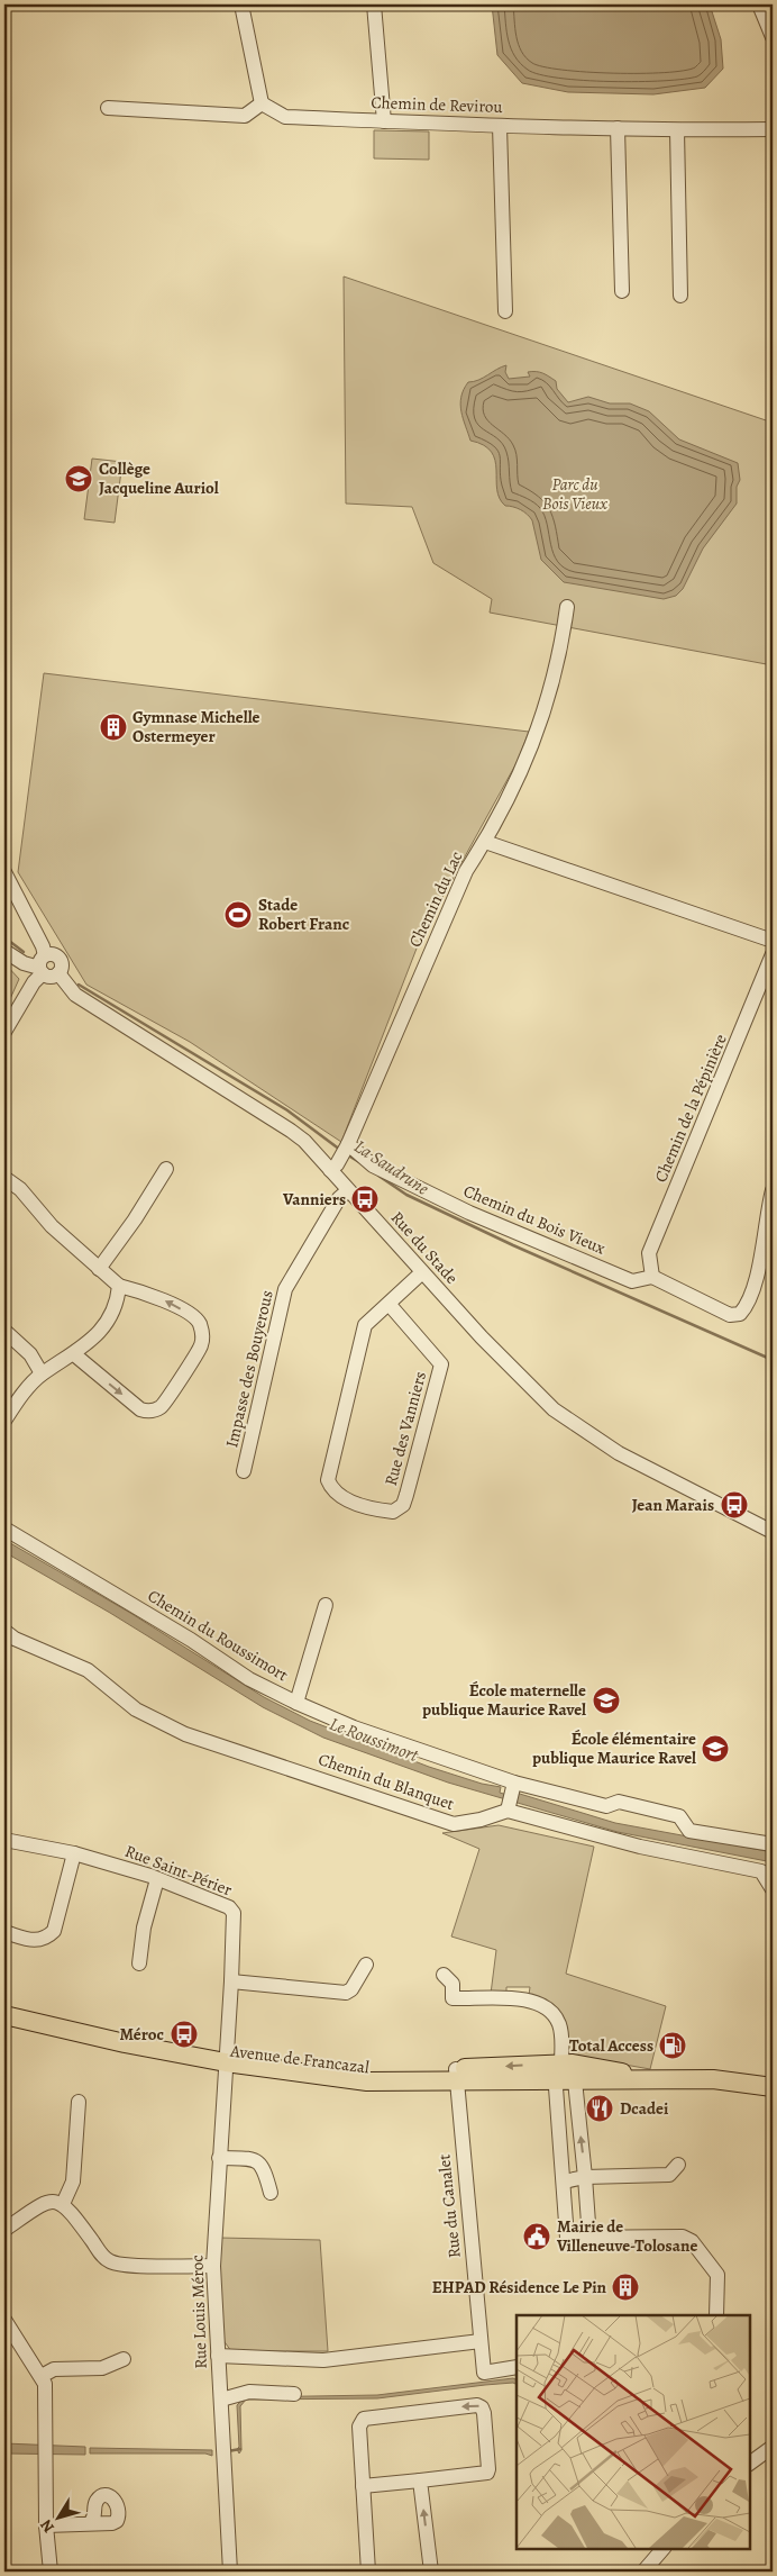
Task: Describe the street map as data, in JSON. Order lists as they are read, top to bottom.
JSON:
{
  "streets": {
    "main road": ["Avenue de Francazal"],
    "street": [
      "Chemin de Revirou",
      "Chemin du Lac",
      "Chemin de la Pépinière",
      "Chemin du Bois Vieux",
      "Rue du Stade",
      "Impasse des Bouyerous",
      "Rue des Vanniers",
      "Chemin du Roussimort",
      "Chemin du Blanquet",
      "Rue Saint-Périer",
      "Rue du Canalet",
      "Rue Louis Méroc"
    ]
  },
  "crossings": [
    ["Chemin du Lac", "Chemin du Bois Vieux"],
    ["Chemin du Lac", "Rue du Stade"],
    ["Chemin de la Pépinière", "Chemin du Bois Vieux"],
    ["Rue du Stade", "Impasse des Bouyerous"],
    ["Rue du Stade", "Rue des Vanniers"],
    ["Rue Saint-Périer", "Avenue de Francazal"],
    ["Rue Saint-Périer", "Rue Louis Méroc"],
    ["Avenue de Francazal", "Rue du Canalet"],
    ["Avenue de Francazal", "Rue Louis Méroc"]
  ],
  "water": ["La Saudrune", "Le Roussimort"],
  "parks": ["Parc du Bois Vieux"],
  "places": {
    "school or university": ["Collège Jacqueline Auriol", "École maternelle publique Maurice Ravel", "École élémentaire publique Maurice Ravel"],
    "building": ["Gymnase Michelle Ostermeyer", "EHPAD Résidence Le Pin"],
    "sports": ["Stade Robert Franc"],
    "bus stop": ["Vanniers", "Jean Marais", "Méroc"],
    "fuel station": ["Total Access"],
    "restaurant": ["Dcadei"],
    "public building": ["Mairie de Villeneuve-Tolosane"]
  },
  "north": "bottom left"
}
